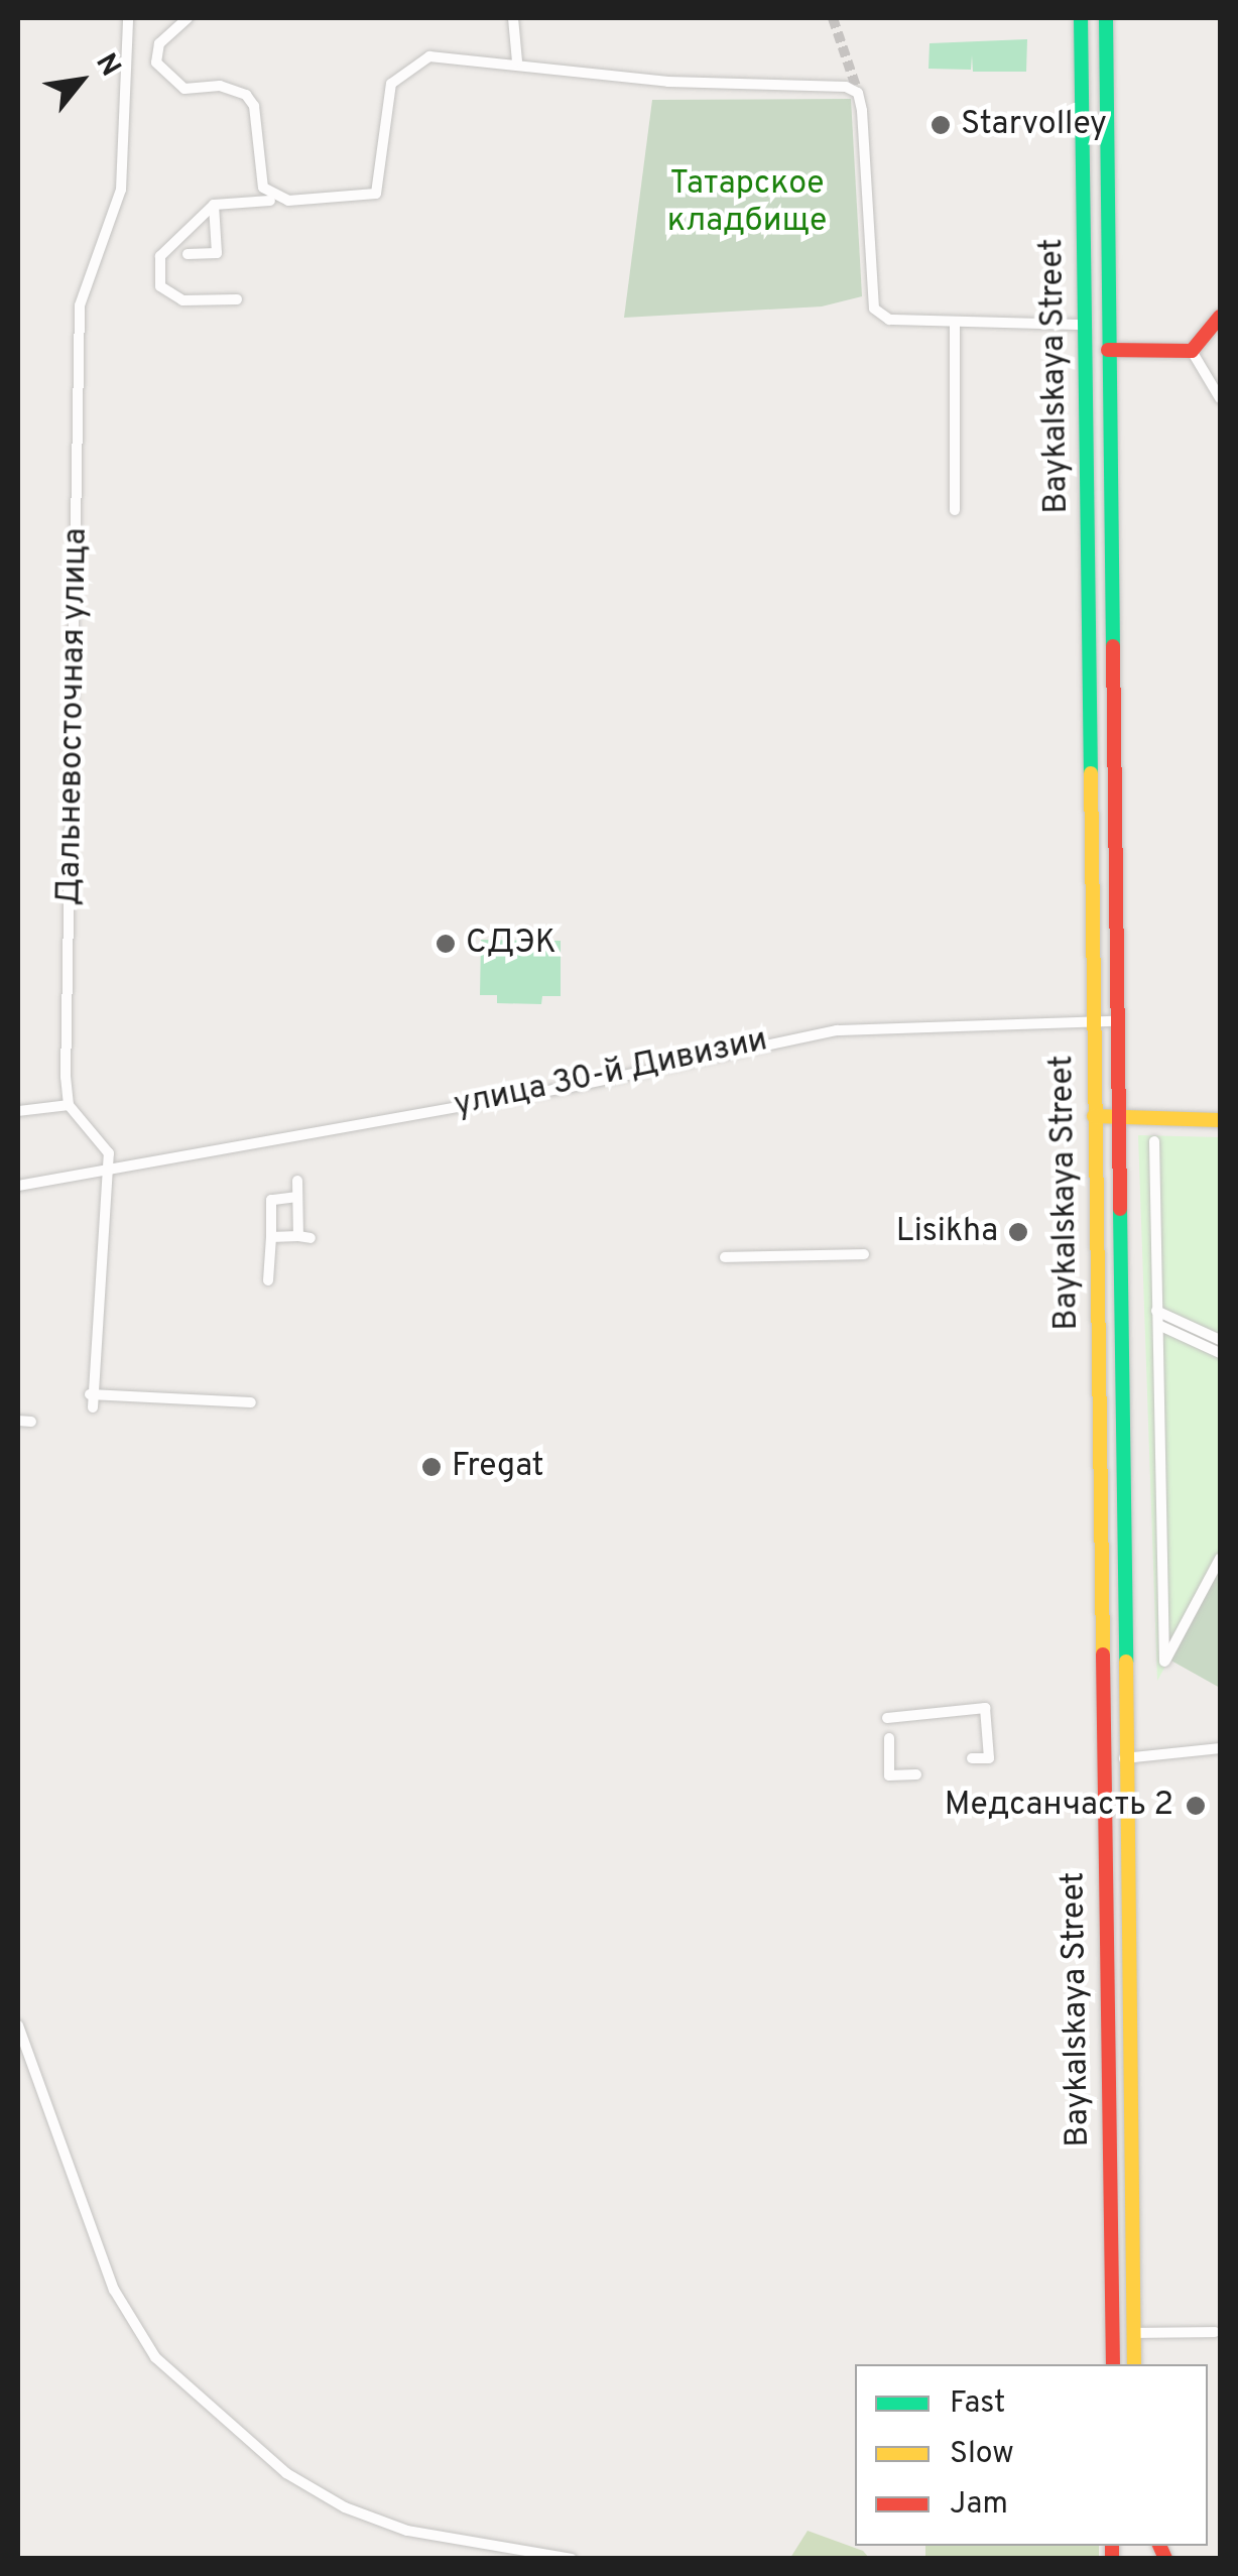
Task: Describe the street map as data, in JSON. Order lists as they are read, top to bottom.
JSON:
{
  "streets": {
    "main road": ["Baykalskaya Street"],
    "street": ["Дальневосточная улица", "улица 30-й Дивизии"]
  },
  "crossings": [
    ["Baykalskaya Street", "улица 30-й Дивизии"]
  ],
  "parks": ["Татарское кладбище"],
  "places": [
    "Starvolley",
    "СДЭК",
    "Lisikha",
    "Fregat",
    "Медсанчасть 2"
  ],
  "legend": ["Fast", "Slow", "Jam"],
  "north": "top right"
}
